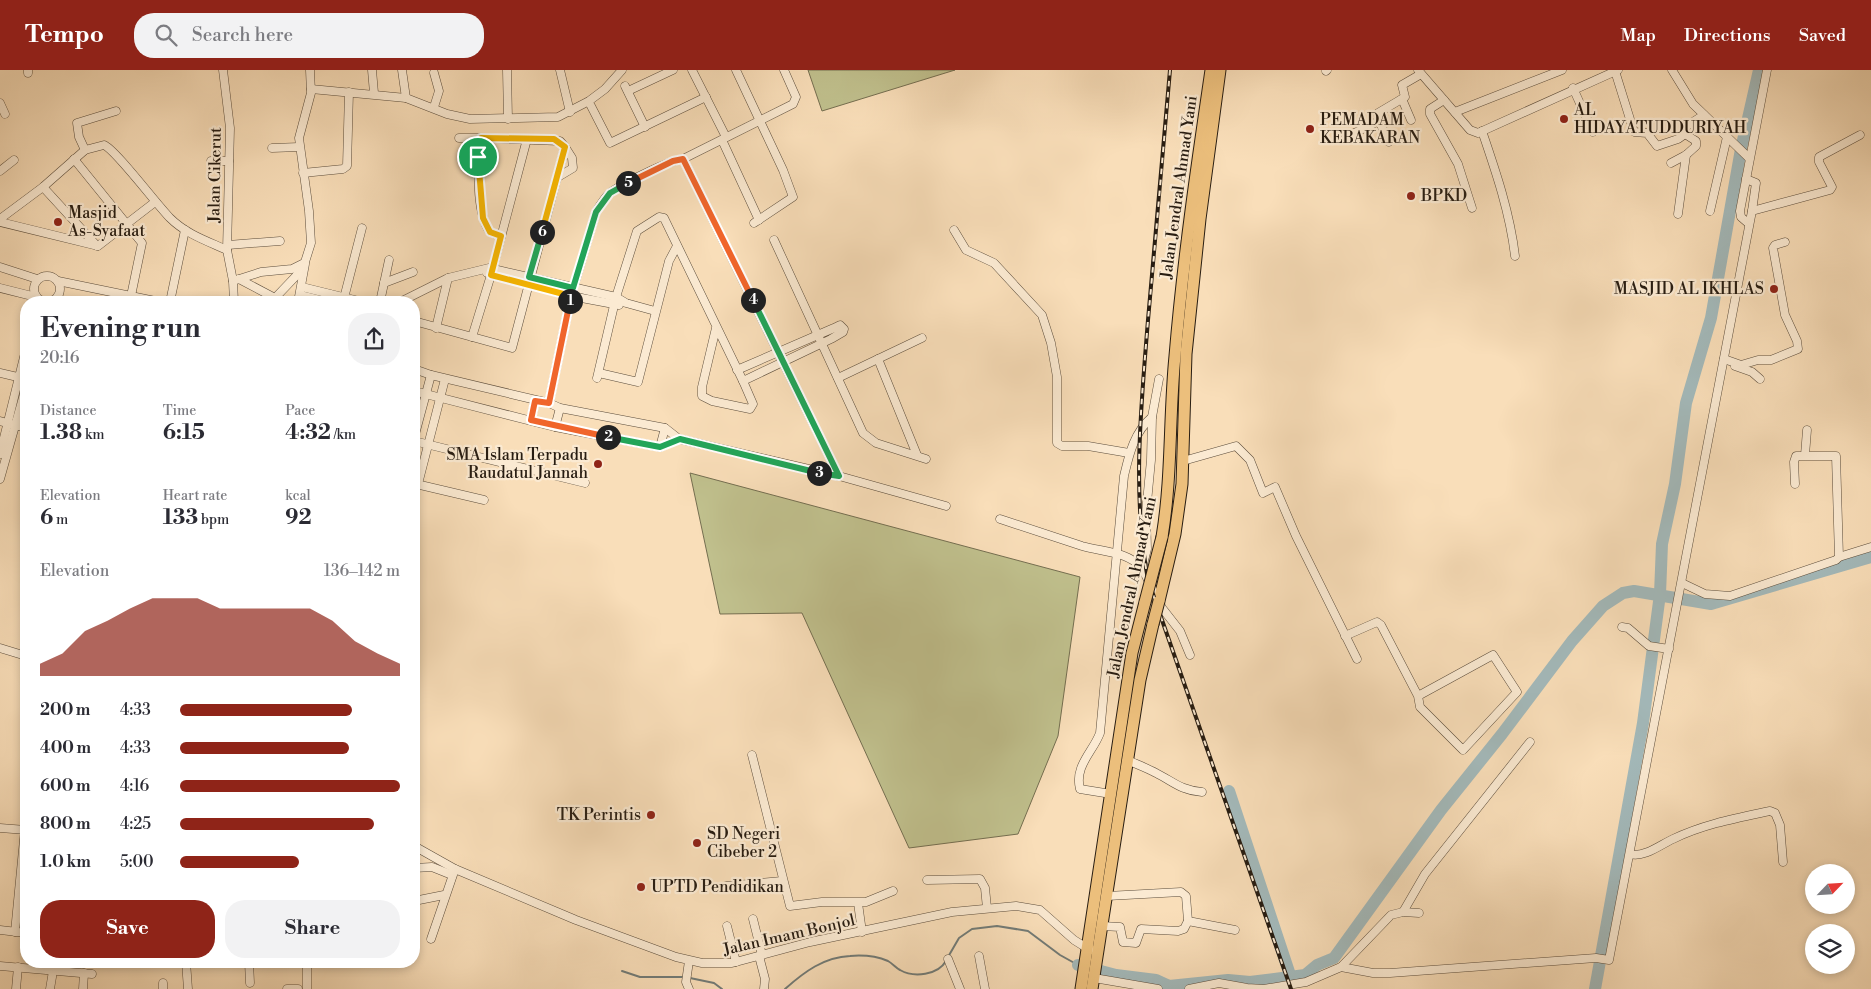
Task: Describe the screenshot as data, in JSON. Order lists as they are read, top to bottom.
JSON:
{
  "streets": {
    "highway": ["Jalan Jendral Ahmad Yani"],
    "street": ["Jalan Cikerut", "Jalan Imam Bonjol"]
  },
  "crossings": [
    ["Jalan Jendral Ahmad Yani", "Jalan Imam Bonjol"]
  ],
  "places": [
    "AL HIDAYATUDDURIYAH",
    "PEMADAM KEBAKARAN",
    "BPKD",
    "Masjid As-Syafaat",
    "MASJID AL IKHLAS",
    "SMA Islam Terpadu Raudatul Jannah",
    "TK Perintis",
    "SD Negeri Cibeber 2",
    "UPTD Pendidikan"
  ],
  "north": "top right",
  "page": {
    "header": "Tempo",
    "search": "Search here",
    "nav": ["Map", "Directions", "Saved"],
    "pins": [
      "5",
      "6",
      "4",
      "1",
      "2",
      "3"
    ],
    "heading": ["Evening run", "20:16"],
    "stats": [
      ["Distance", "1.38 km"],
      ["Time", "6:15"],
      ["Pace", "4:32 /km"],
      ["Elevation", "6 m"],
      ["Heart rate", "133 bpm"],
      ["kcal", "92"]
    ],
    "chart": ["Elevation", "136–142 m"],
    "list": [
      {
        "name": "200 m",
        "note": "4:33"
      },
      {
        "name": "400 m",
        "note": "4:33"
      },
      {
        "name": "600 m",
        "note": "4:16"
      },
      {
        "name": "800 m",
        "note": "4:25"
      },
      {
        "name": "1.0 km",
        "note": "5:00"
      }
    ],
    "buttons": ["Save", "Share"]
  }
}
